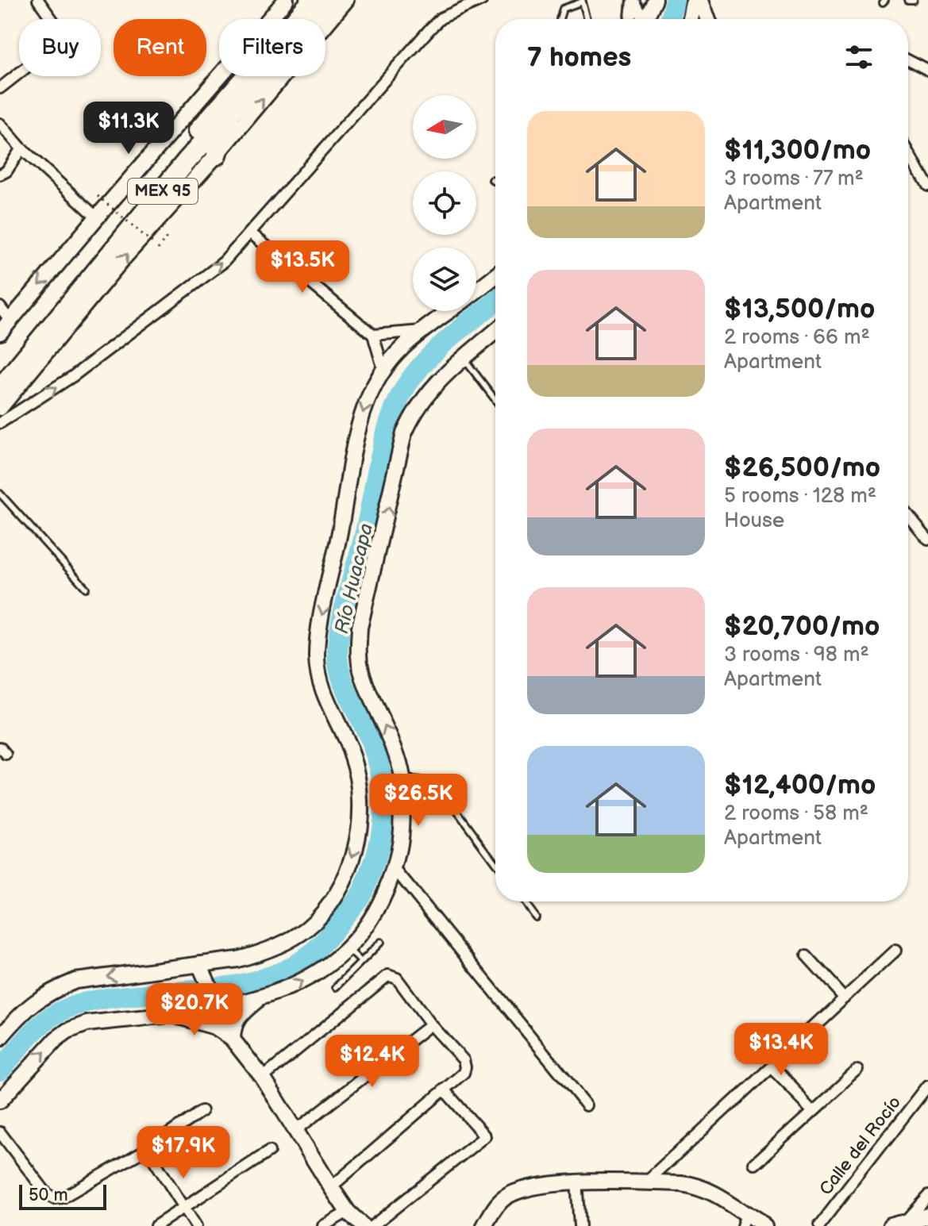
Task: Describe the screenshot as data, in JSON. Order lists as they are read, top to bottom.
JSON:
{
  "streets": {
    "highway": ["MEX 95"],
    "street": ["Calle del Rocío"]
  },
  "water": ["Río Huacapa"],
  "scale_bar": "50 m",
  "north": "left",
  "page": {
    "chip": ["Buy", "Rent", "Filters"],
    "heading": "7 homes",
    "list": [
      {
        "name": "$11,300/mo",
        "note": "3 rooms · 77 m² · Apartment"
      },
      {
        "name": "$13,500/mo",
        "note": "2 rooms · 66 m² · Apartment"
      },
      {
        "name": "$26,500/mo",
        "note": "5 rooms · 128 m² · House"
      },
      {
        "name": "$20,700/mo",
        "note": "3 rooms · 98 m² · Apartment"
      },
      {
        "name": "$12,400/mo",
        "note": "2 rooms · 58 m² · Apartment"
      }
    ],
    "price": [
      "$11.3K",
      "$13.5K",
      "$26.5K",
      "$20.7K",
      "$13.4K",
      "$12.4K",
      "$17.9K"
    ],
    "scale": "50 m"
  }
}
